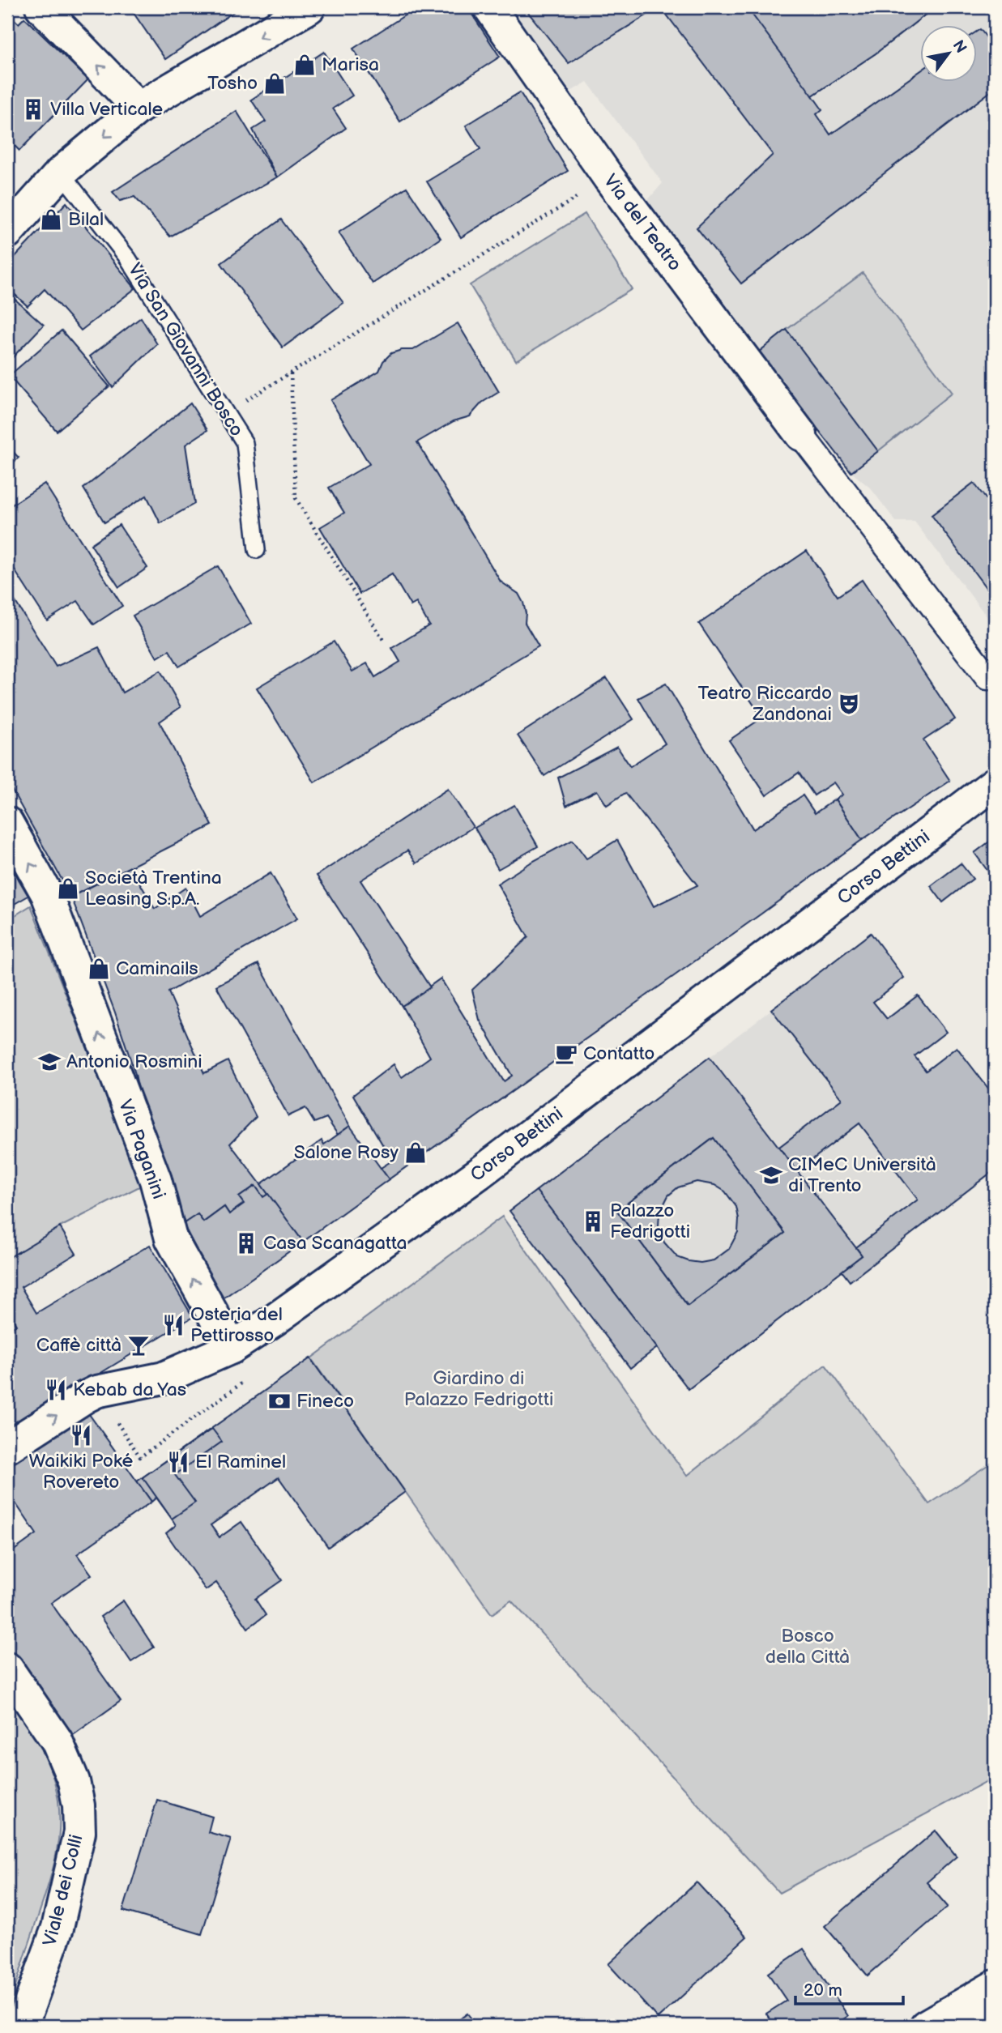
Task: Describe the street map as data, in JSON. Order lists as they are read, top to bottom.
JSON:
{
  "streets": {
    "street": [
      "Via del Teatro",
      "Corso Bettini",
      "Via Paganini",
      "Viale dei Colli"
    ],
    "lane": ["Via San Giovanni Bosco"]
  },
  "crossings": [
    ["Corso Bettini", "Via Paganini"]
  ],
  "one_way": ["Via Paganini"],
  "parks": ["Giardino di Palazzo Fedrigotti", "Bosco della Città"],
  "places": {
    "shop": [
      "Marisa",
      "Tosho",
      "Bilal",
      "Società Trentina Leasing S.p.A.",
      "Caminails",
      "Salone Rosy"
    ],
    "building": ["Villa Verticale", "Palazzo Fedrigotti", "Casa Scanagatta"],
    "theatre": ["Teatro Riccardo Zandonai"],
    "cafe": ["Contatto"],
    "school or university": ["Antonio Rosmini", "CIMeC Università di Trento"],
    "restaurant": [
      "Osteria del Pettirosso",
      "Kebab da Yas",
      "Waikiki Poké Rovereto",
      "El Raminel"
    ],
    "bar": ["Caffè città"],
    "bank": ["Fineco"]
  },
  "scale_bar": "20 m",
  "north": "top right"
}
